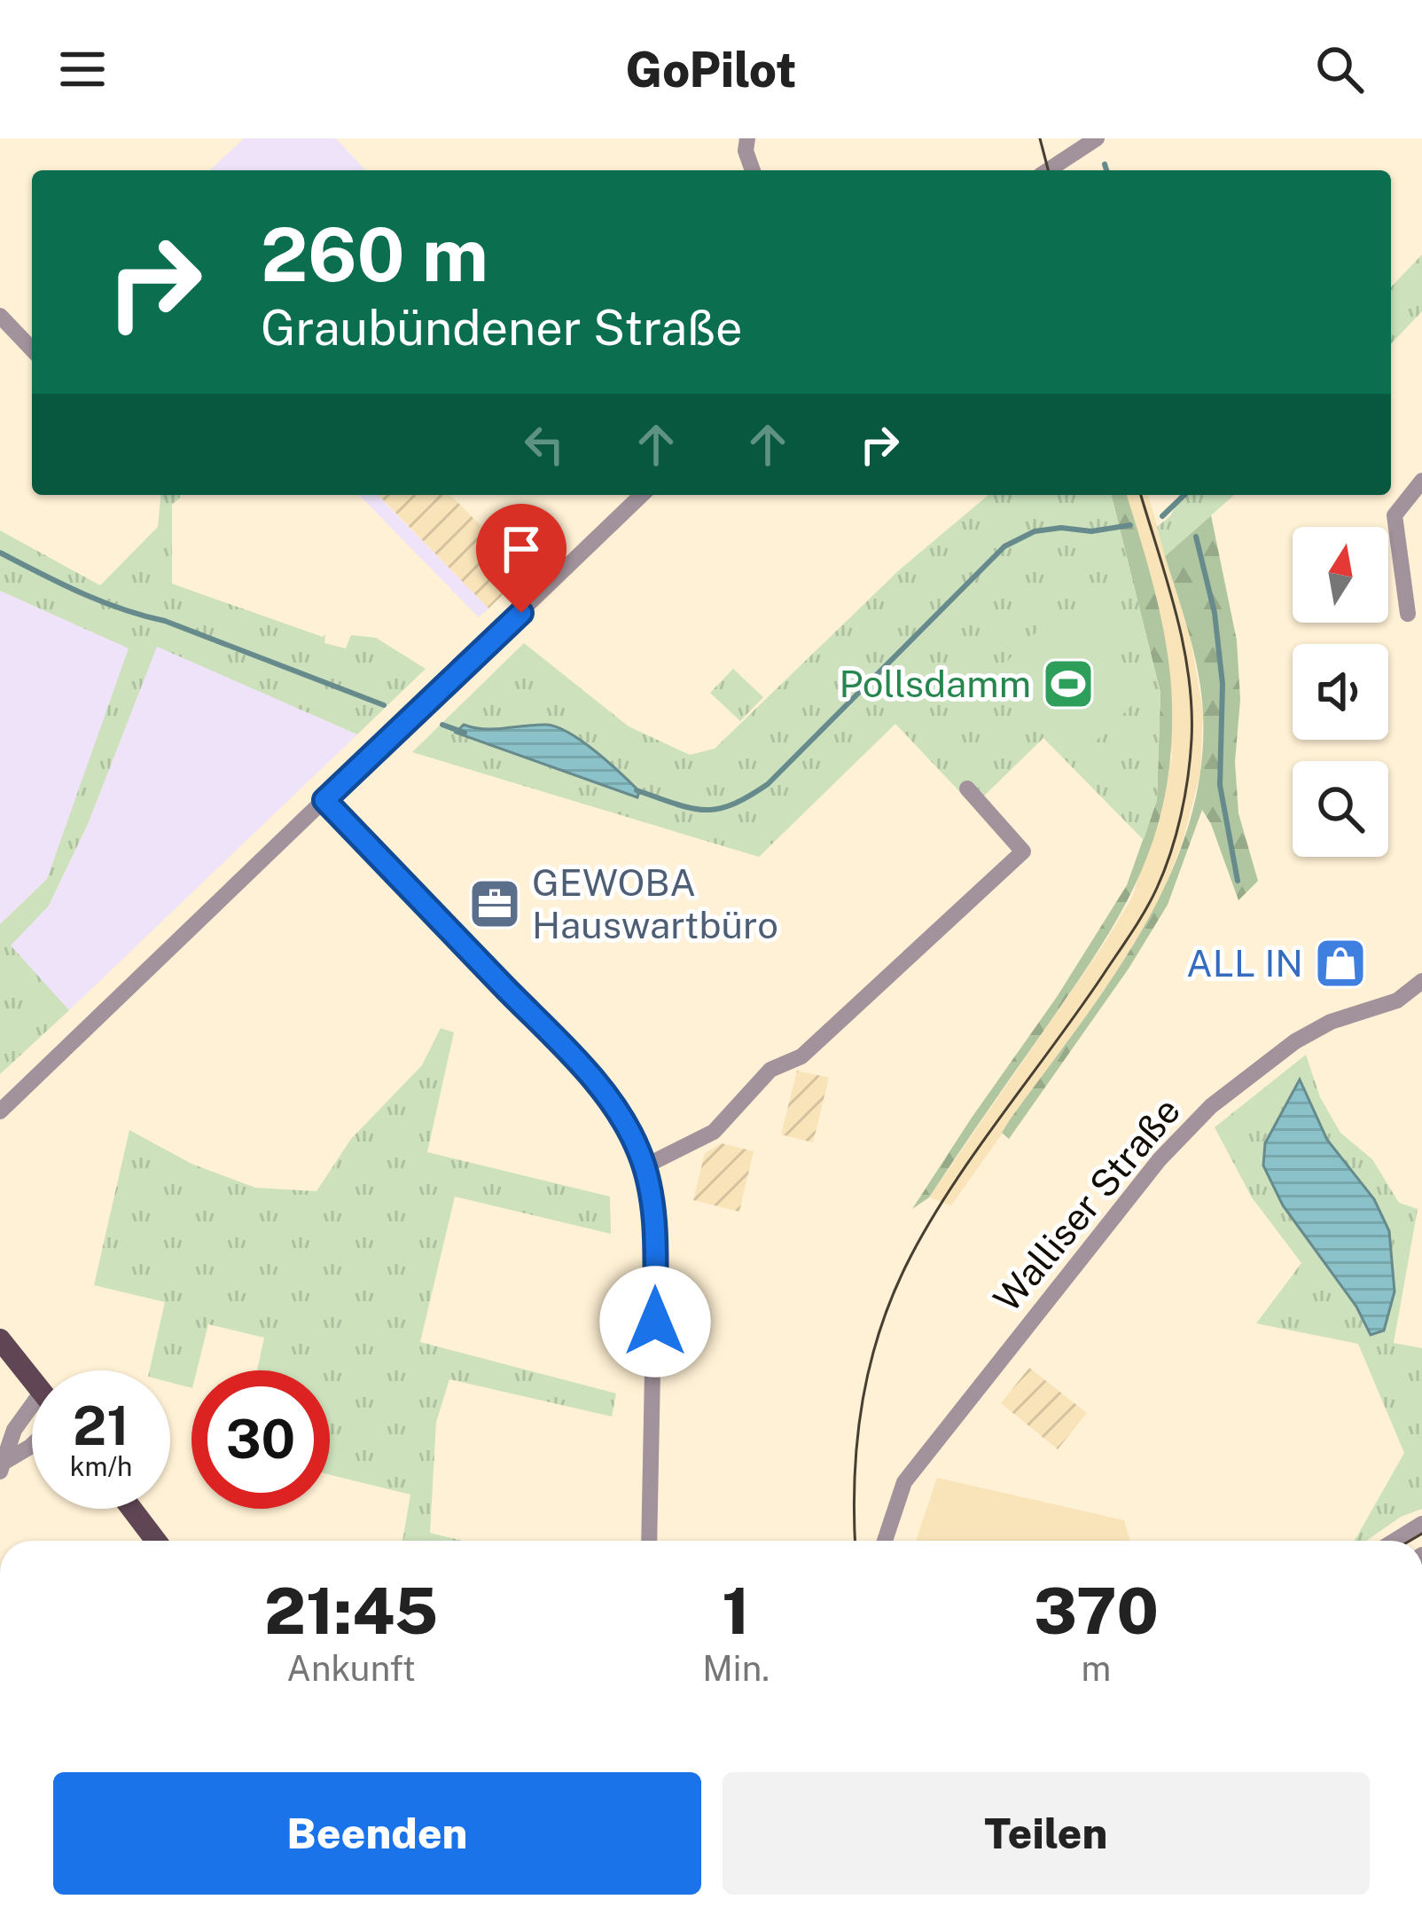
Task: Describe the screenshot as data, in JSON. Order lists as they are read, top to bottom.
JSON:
{
  "streets": {
    "street": ["Walliser Straße"]
  },
  "places": {
    "sports": ["Pollsdamm"],
    "office": ["GEWOBA Hauswartbüro"],
    "shop": ["ALL IN"]
  },
  "north": "top",
  "page": {
    "header": "GoPilot",
    "turn": ["260 m", "Graubündener Straße"],
    "speed": "21 km/h",
    "limit": "30",
    "eta": [
      "21:45",
      "Ankunft",
      "1",
      "Min.",
      "370",
      "m"
    ],
    "buttons": ["Beenden", "Teilen"]
  }
}
